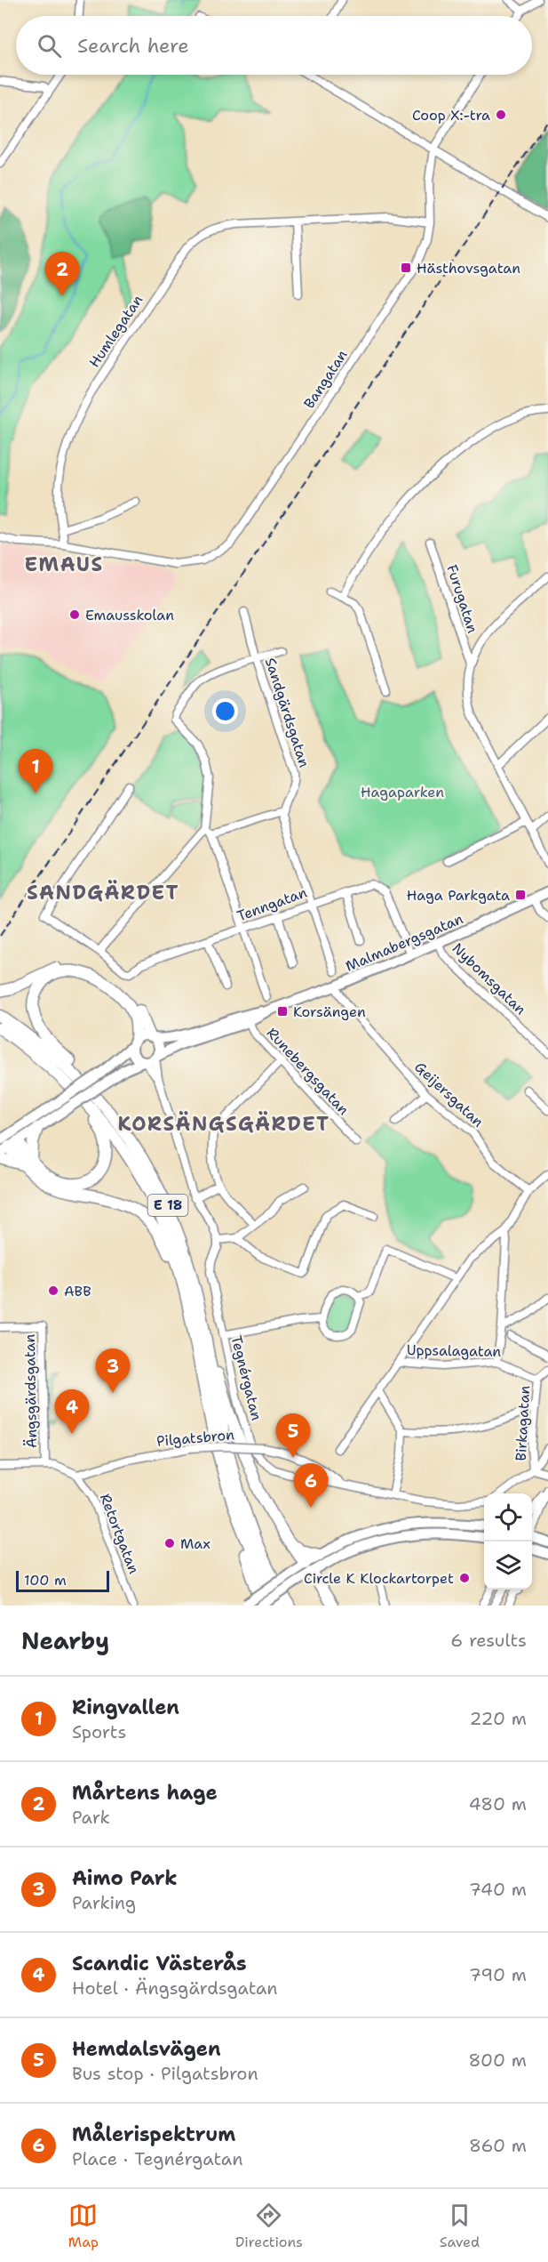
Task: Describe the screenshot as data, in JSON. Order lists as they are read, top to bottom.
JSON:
{
  "streets": {
    "highway": ["E 18"],
    "main road": ["Malmabergsgatan"],
    "street": [
      "Humlegatan",
      "Bangatan",
      "Furugatan",
      "Sandgärdsgatan",
      "Tenngatan",
      "Nybomsgatan",
      "Runebergsgatan",
      "Geijersgatan",
      "Uppsalagatan",
      "Tegnérgatan",
      "Ängsgärdsgatan",
      "Birkagatan",
      "Pilgatsbron",
      "Retortgatan"
    ]
  },
  "crossings": [
    ["Humlegatan", "Bangatan"],
    ["Tenngatan", "Malmabergsgatan"],
    ["Malmabergsgatan", "Nybomsgatan"],
    ["Malmabergsgatan", "Runebergsgatan"],
    ["Malmabergsgatan", "Geijersgatan"],
    ["Malmabergsgatan", "E 18"],
    ["Uppsalagatan", "Birkagatan"],
    ["Tegnérgatan", "Pilgatsbron"],
    ["Pilgatsbron", "Retortgatan"]
  ],
  "districts": ["EMAUS", "SANDGÄRDET", "KORSÄNGSGÄRDET"],
  "parks": ["Hagaparken"],
  "places": {
    "other": [
      "Coop X:-tra",
      "Emausskolan",
      "ABB",
      "Max",
      "Circle K Klockartorpet"
    ],
    "transit": ["Hästhovsgatan", "Haga Parkgata", "Korsängen"]
  },
  "scale_bar": "100 m",
  "page": {
    "search": "Search here",
    "pins": [
      "2",
      "1",
      "3",
      "4",
      "5",
      "6"
    ],
    "scale": "100 m",
    "heading": ["Nearby", "6 results"],
    "list": [
      {
        "mark": "1",
        "name": "Ringvallen",
        "note": "Sports",
        "value": "220 m"
      },
      {
        "mark": "2",
        "name": "Mårtens hage",
        "note": "Park",
        "value": "480 m"
      },
      {
        "mark": "3",
        "name": "Aimo Park",
        "note": "Parking",
        "value": "740 m"
      },
      {
        "mark": "4",
        "name": "Scandic Västerås",
        "note": "Hotel · Ängsgärdsgatan",
        "value": "790 m"
      },
      {
        "mark": "5",
        "name": "Hemdalsvägen",
        "note": "Bus stop · Pilgatsbron",
        "value": "800 m"
      },
      {
        "mark": "6",
        "name": "Målerispektrum",
        "note": "Place · Tegnérgatan",
        "value": "860 m"
      }
    ],
    "nav": ["Map", "Directions", "Saved"]
  }
}
